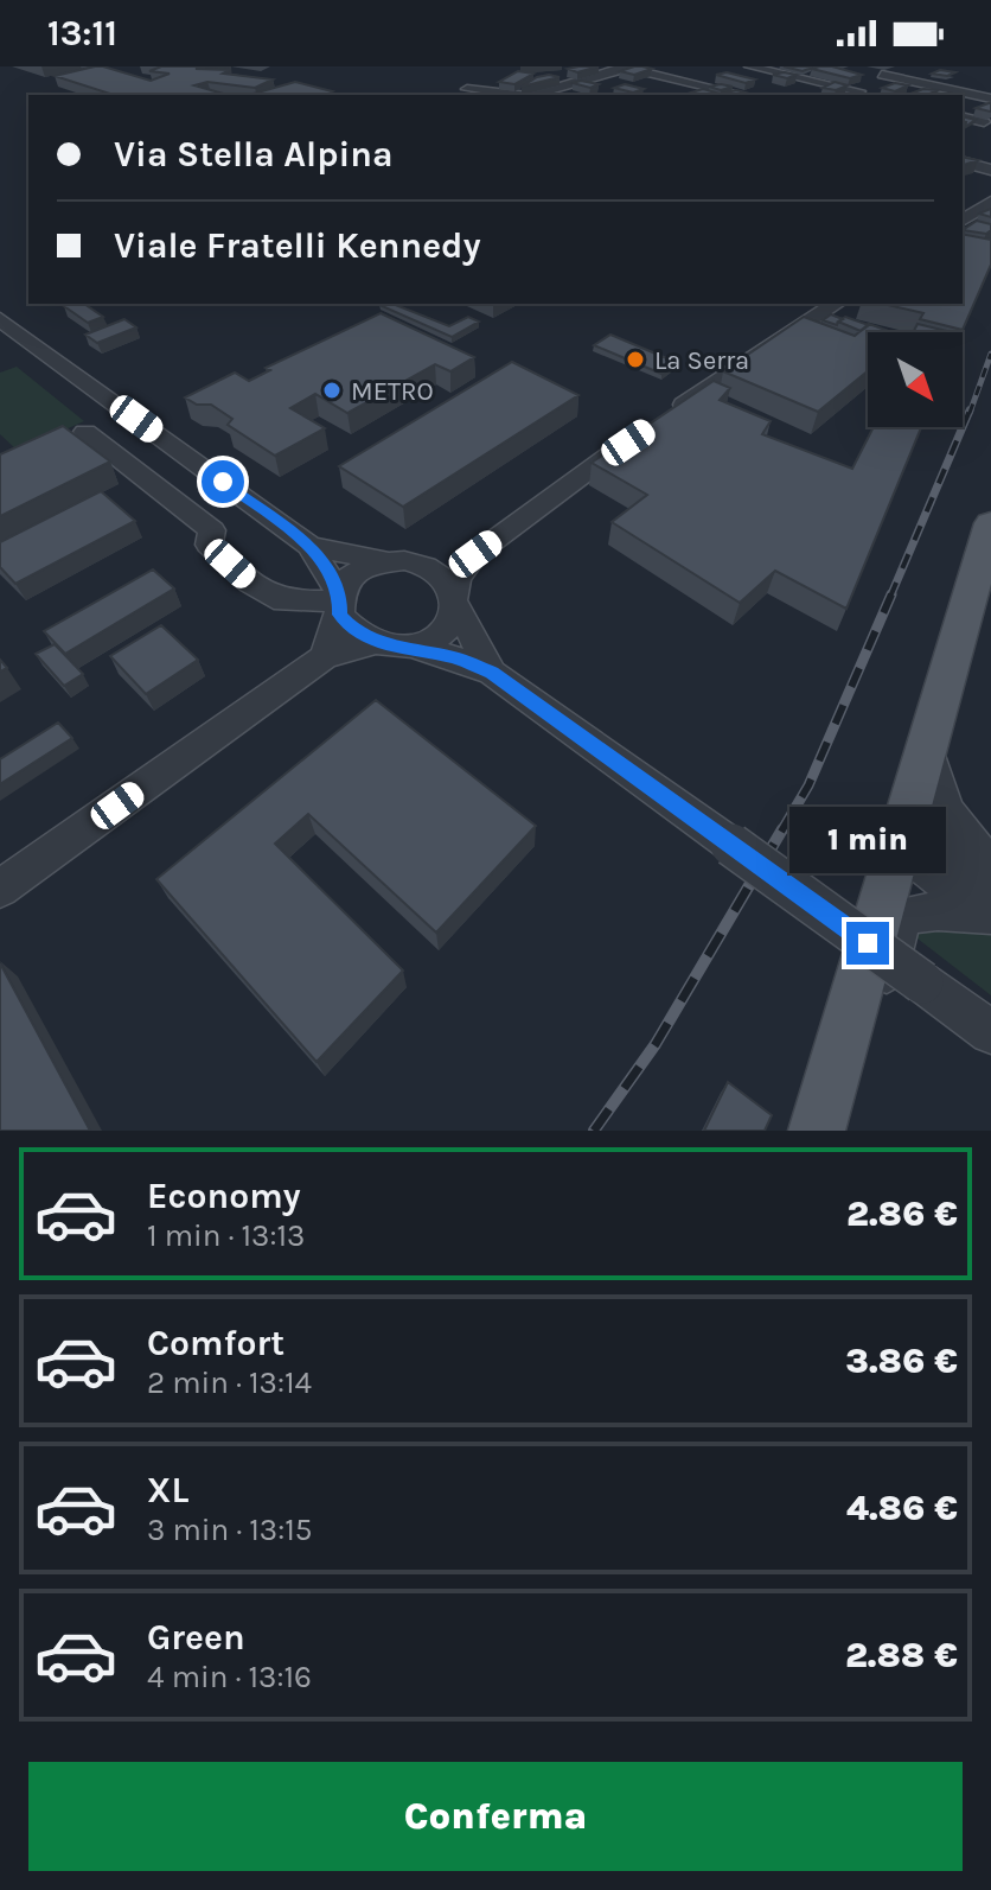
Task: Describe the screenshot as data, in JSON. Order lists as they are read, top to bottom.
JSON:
{
  "places": ["La Serra", "METRO"],
  "north": "bottom right",
  "page": {
    "status": "13:11",
    "banner": ["Via Stella Alpina", "Viale Fratelli Kennedy"],
    "bubble": "1 min",
    "list": [
      {
        "name": "Economy",
        "note": "1 min · 13:13",
        "value": "2.86 €"
      },
      {
        "name": "Comfort",
        "note": "2 min · 13:14",
        "value": "3.86 €"
      },
      {
        "name": "XL",
        "note": "3 min · 13:15",
        "value": "4.86 €"
      },
      {
        "name": "Green",
        "note": "4 min · 13:16",
        "value": "2.88 €"
      }
    ],
    "buttons": "Conferma"
  }
}
